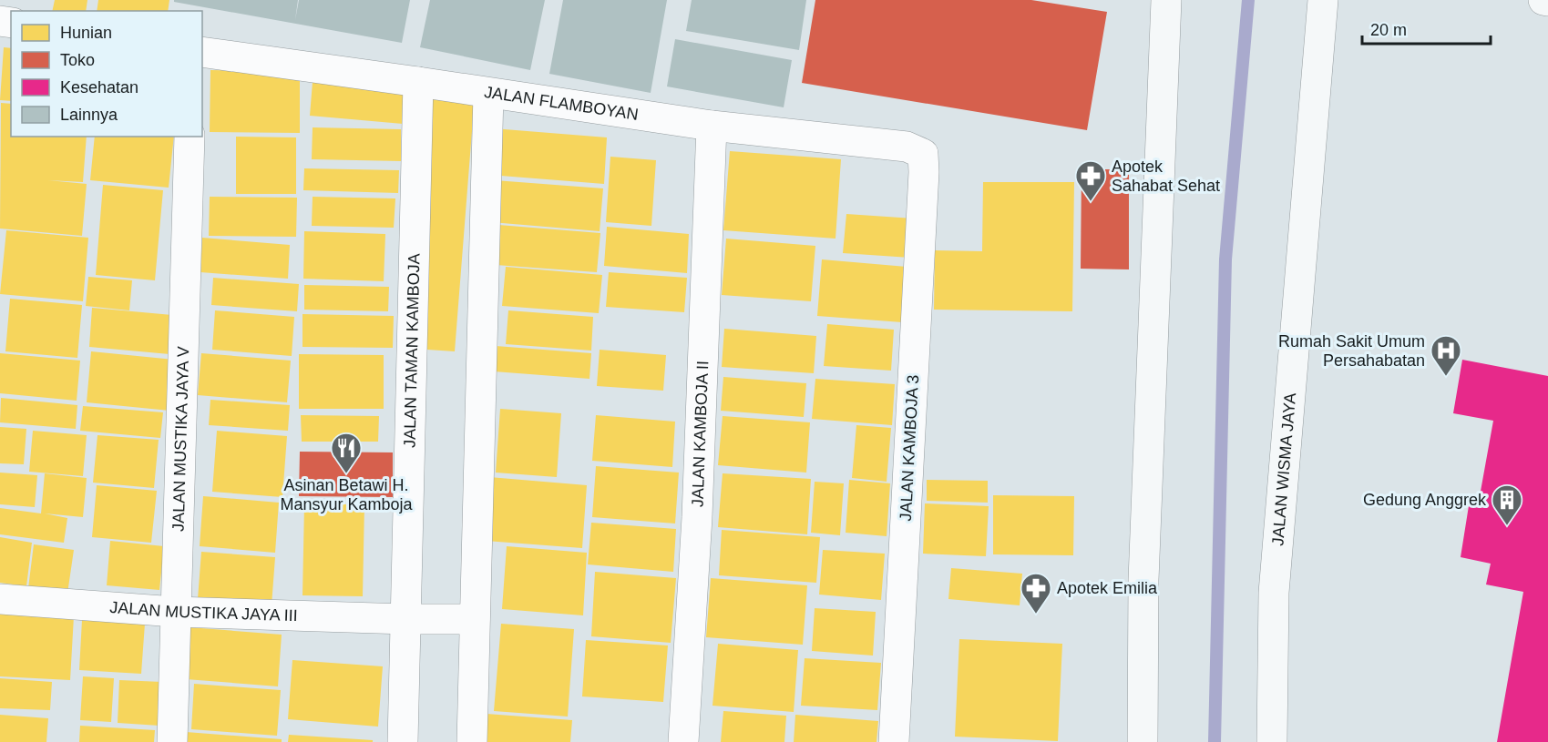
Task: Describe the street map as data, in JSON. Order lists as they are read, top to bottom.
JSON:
{
  "streets": {
    "street": [
      "JALAN FLAMBOYAN",
      "JALAN TAMAN KAMBOJA",
      "JALAN KAMBOJA II",
      "JALAN MUSTIKA JAYA V",
      "JALAN KAMBOJA 3",
      "JALAN WISMA JAYA",
      "JALAN MUSTIKA JAYA III"
    ]
  },
  "crossings": [
    ["JALAN FLAMBOYAN", "JALAN TAMAN KAMBOJA"],
    ["JALAN FLAMBOYAN", "JALAN KAMBOJA II"],
    ["JALAN FLAMBOYAN", "JALAN KAMBOJA 3"],
    ["JALAN TAMAN KAMBOJA", "JALAN MUSTIKA JAYA III"],
    ["JALAN MUSTIKA JAYA V", "JALAN MUSTIKA JAYA III"]
  ],
  "places": {
    "pharmacy": ["Apotek Sahabat Sehat", "Apotek Emilia"],
    "hospital": ["Rumah Sakit Umum Persahabatan"],
    "restaurant": ["Asinan Betawi H. Mansyur Kamboja"],
    "building": ["Gedung Anggrek"]
  },
  "legend": [
    "Hunian",
    "Toko",
    "Kesehatan",
    "Lainnya"
  ],
  "scale_bar": "20 m"
}
